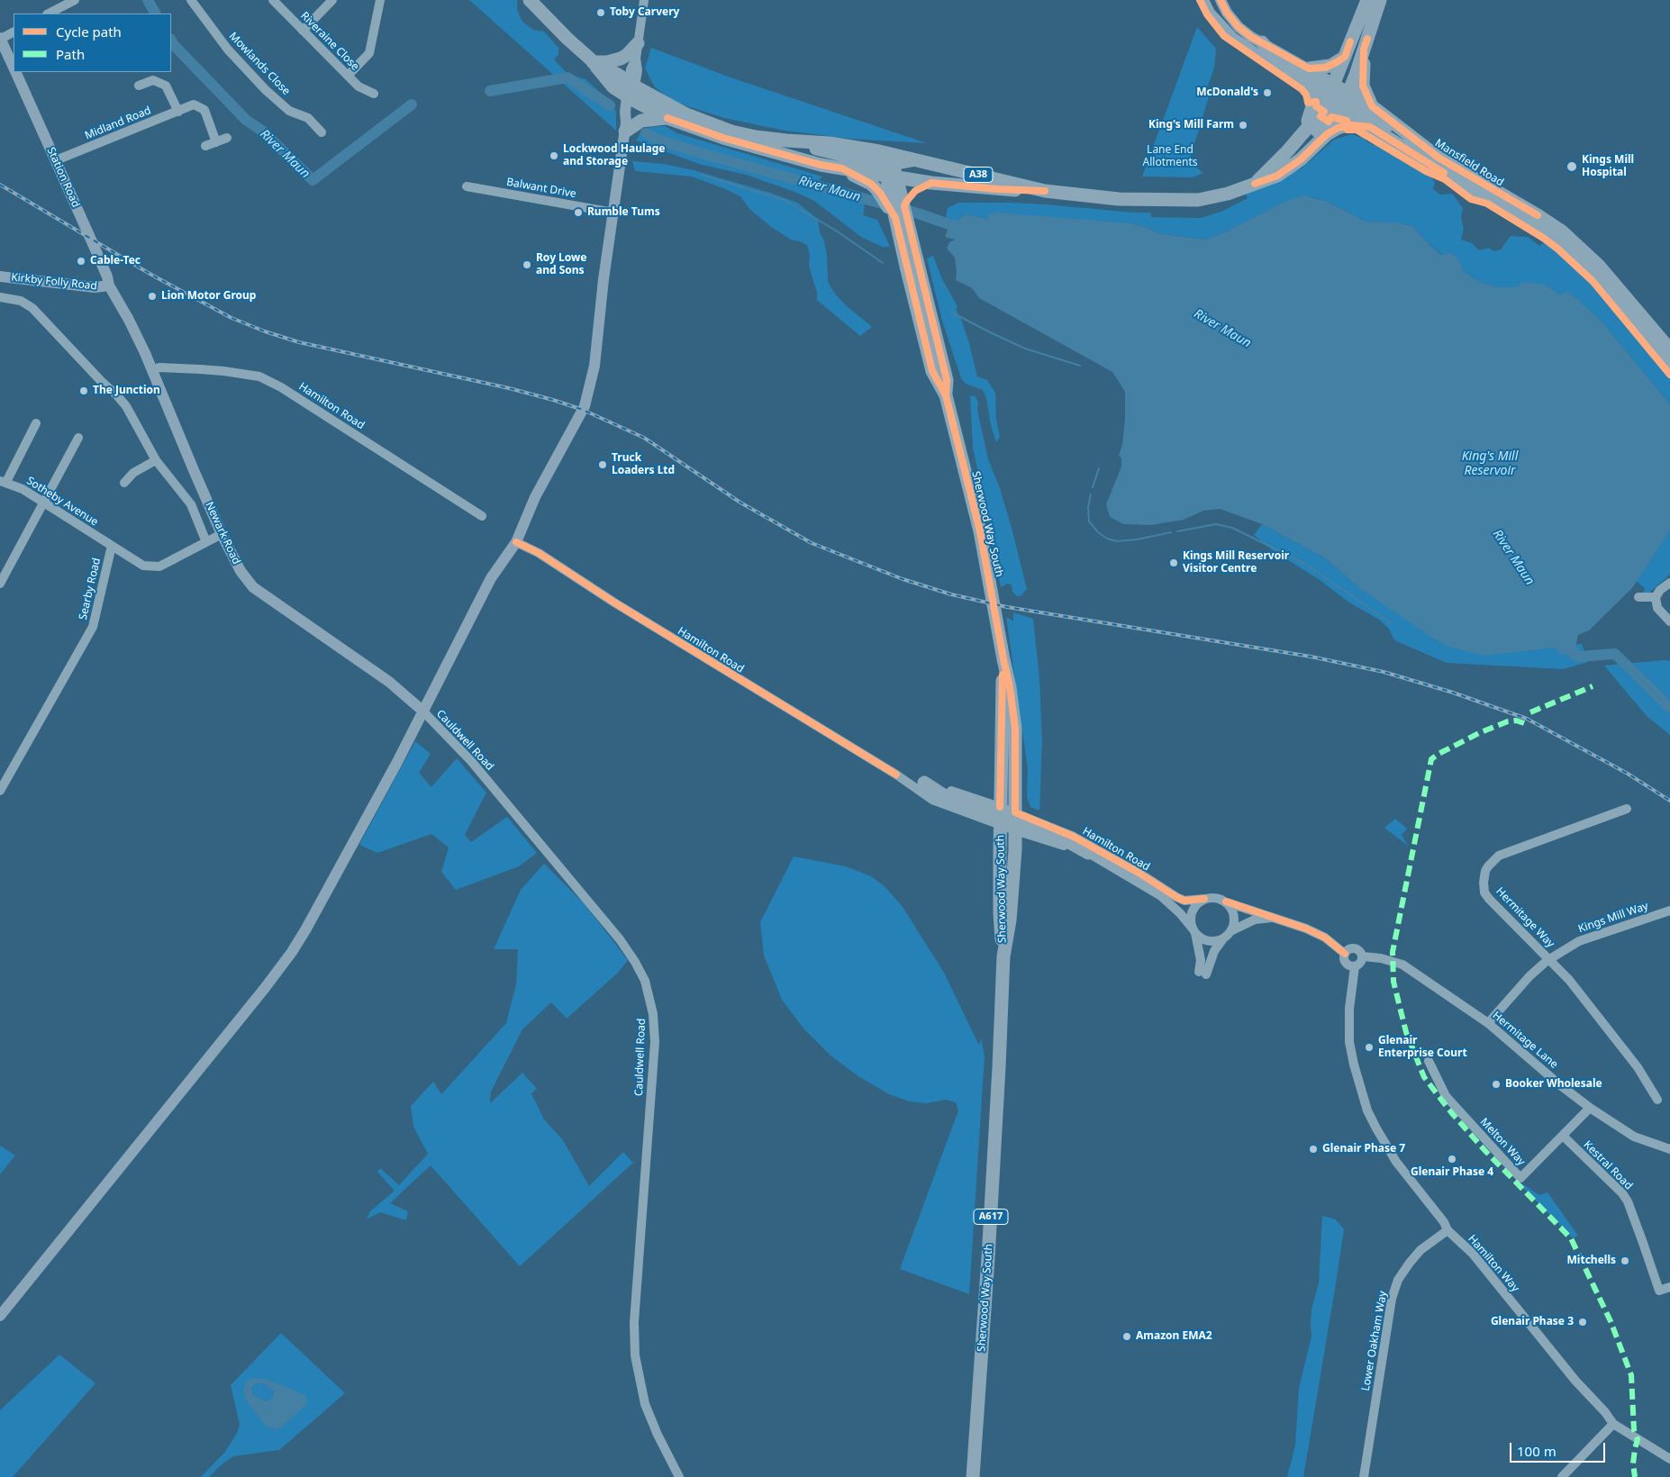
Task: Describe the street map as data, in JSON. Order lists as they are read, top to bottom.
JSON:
{
  "streets": {
    "highway": [
      "Mansfield Road",
      "A38",
      "Sherwood Way South",
      "A617"
    ],
    "main road": ["Station Road", "Kirkby Folly Road", "Newark Road"],
    "street": [
      "Riveraine Close",
      "Mowlands Close",
      "Midland Road",
      "Balwant Drive",
      "Hamilton Road",
      "Sotheby Avenue",
      "Searby Road",
      "Cauldwell Road",
      "Hermitage Way",
      "Kings Mill Way",
      "Hermitage Lane",
      "Melton Way",
      "Kestral Road",
      "Hamilton Way",
      "Lower Oakham Way"
    ]
  },
  "crossings": [
    ["Midland Road", "Station Road"],
    ["A38", "Sherwood Way South"],
    ["A38", "A617"],
    ["Station Road", "Kirkby Folly Road"],
    ["Station Road", "Newark Road"],
    ["Kirkby Folly Road", "Newark Road"],
    ["Hamilton Road", "Sherwood Way South"],
    ["Hamilton Road", "Newark Road"],
    ["Hamilton Road", "Hermitage Lane"],
    ["Hamilton Road", "Hamilton Way"],
    ["Sotheby Avenue", "Searby Road"],
    ["Sherwood Way South", "A617"],
    ["Newark Road", "Searby Road"],
    ["Newark Road", "Cauldwell Road"],
    ["Hermitage Way", "Kings Mill Way"],
    ["Kings Mill Way", "Hermitage Lane"],
    ["Hermitage Lane", "Melton Way"],
    ["Hermitage Lane", "Hamilton Way"],
    ["Melton Way", "Kestral Road"],
    ["Hamilton Way", "Lower Oakham Way"]
  ],
  "water": ["River Maun", "King's Mill Reservoir"],
  "parks": ["Lane End Allotments"],
  "places": [
    "Toby Carvery",
    "McDonald's",
    "King's Mill Farm",
    "Lockwood Haulage and Storage",
    "Kings Mill Hospital",
    "Rumble Tums",
    "Cable-Tec",
    "Roy Lowe and Sons",
    "Lion Motor Group",
    "The Junction",
    "Truck Loaders Ltd",
    "Kings Mill Reservoir Visitor Centre",
    "Glenair Enterprise Court",
    "Booker Wholesale",
    "Glenair Phase 7",
    "Glenair Phase 4",
    "Mitchells",
    "Glenair Phase 3",
    "Amazon EMA2"
  ],
  "legend": ["Cycle path", "Path"],
  "scale_bar": "100 m"
}
